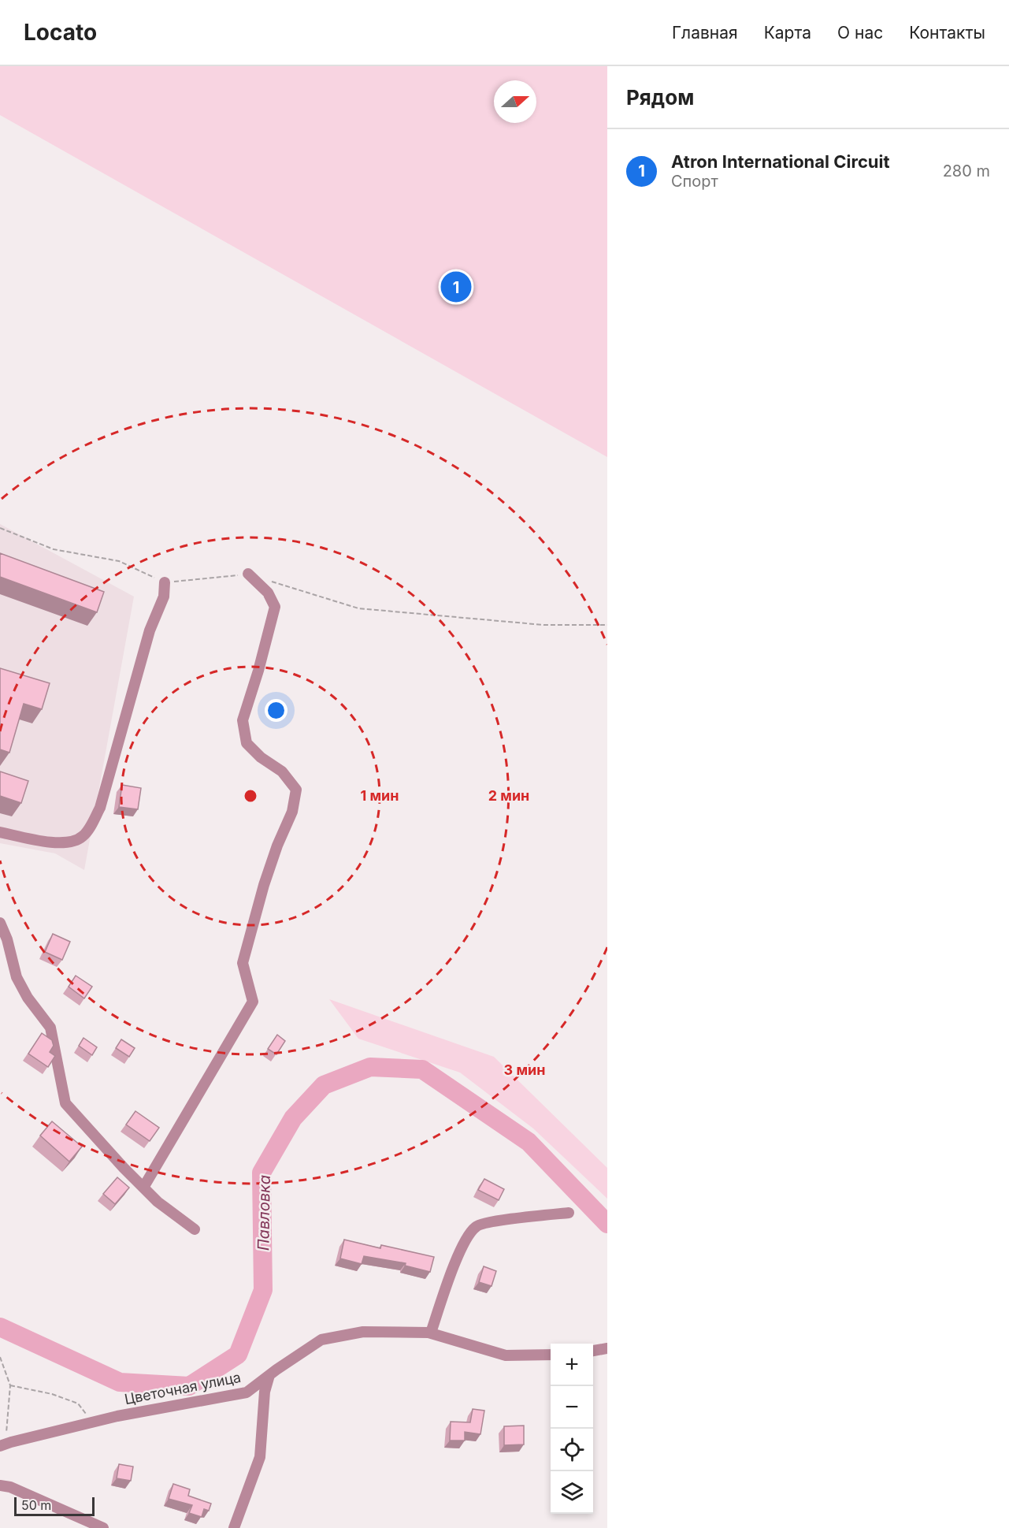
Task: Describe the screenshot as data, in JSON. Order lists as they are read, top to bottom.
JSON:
{
  "streets": {
    "street": ["Цветочная улица"]
  },
  "water": ["Павловка"],
  "scale_bar": "50 m",
  "north": "right",
  "page": {
    "header": "Locato",
    "nav": [
      "Главная",
      "Карта",
      "О нас",
      "Контакты"
    ],
    "heading": "Рядом",
    "list": [
      {
        "mark": "1",
        "name": "Atron International Circuit",
        "note": "Спорт",
        "value": "280 m"
      }
    ],
    "pins": "1",
    "map_buttons": ["+", "−"],
    "scale": "50 m"
  },
  "rings": ["1 мин", "2 мин", "3 мин"]
}
